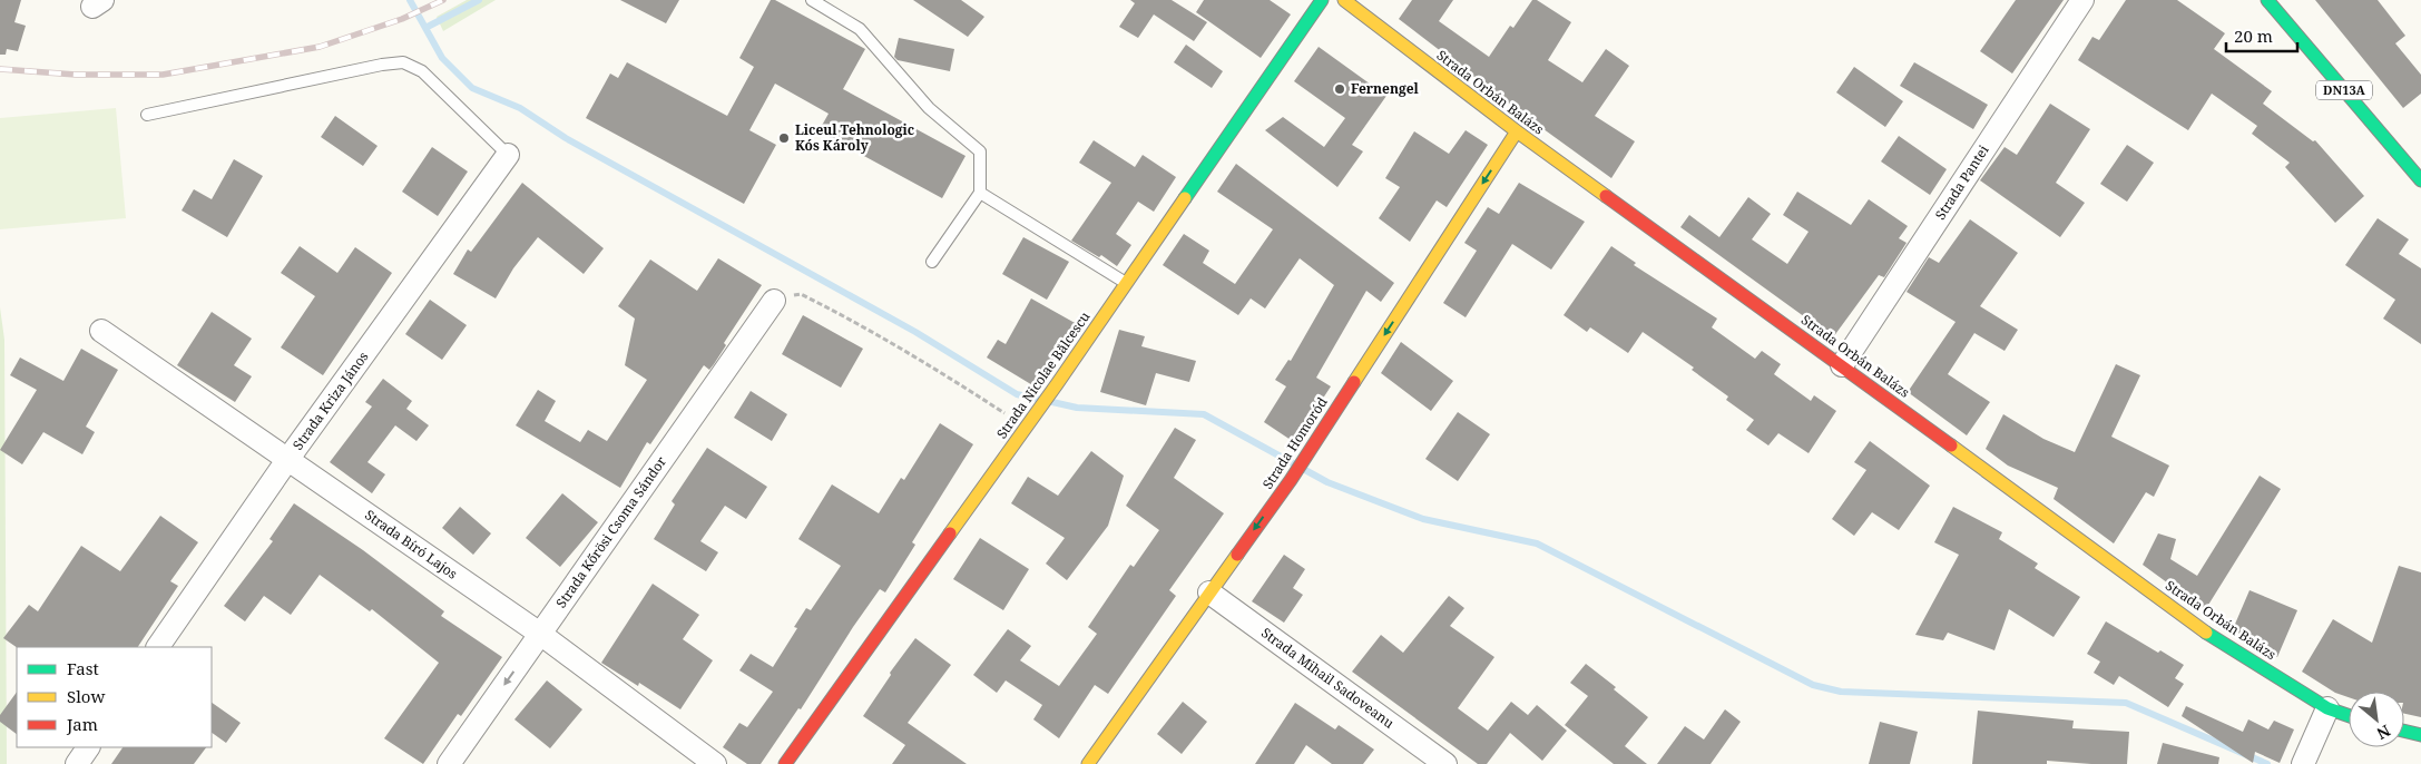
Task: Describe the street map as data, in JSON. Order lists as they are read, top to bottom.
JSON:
{
  "streets": {
    "main road": [
      "DN13A",
      "Strada Orbán Balázs",
      "Strada Nicolae Bălcescu",
      "Strada Homoród"
    ],
    "street": [
      "Strada Pantei",
      "Strada Kriza János",
      "Strada Kőrösi Csoma Sándor",
      "Strada Bíró Lajos",
      "Strada Mihail Sadoveanu"
    ]
  },
  "crossings": [
    ["Strada Orbán Balázs", "Strada Pantei"],
    ["Strada Orbán Balázs", "Strada Homoród"],
    ["Strada Kriza János", "Strada Bíró Lajos"],
    ["Strada Homoród", "Strada Mihail Sadoveanu"],
    ["Strada Kőrösi Csoma Sándor", "Strada Bíró Lajos"]
  ],
  "one_way": ["Strada Homoród"],
  "places": ["Fernengel", "Liceul Tehnologic Kós Károly"],
  "legend": ["Fast", "Slow", "Jam"],
  "scale_bar": "20 m",
  "north": "bottom right"
}
